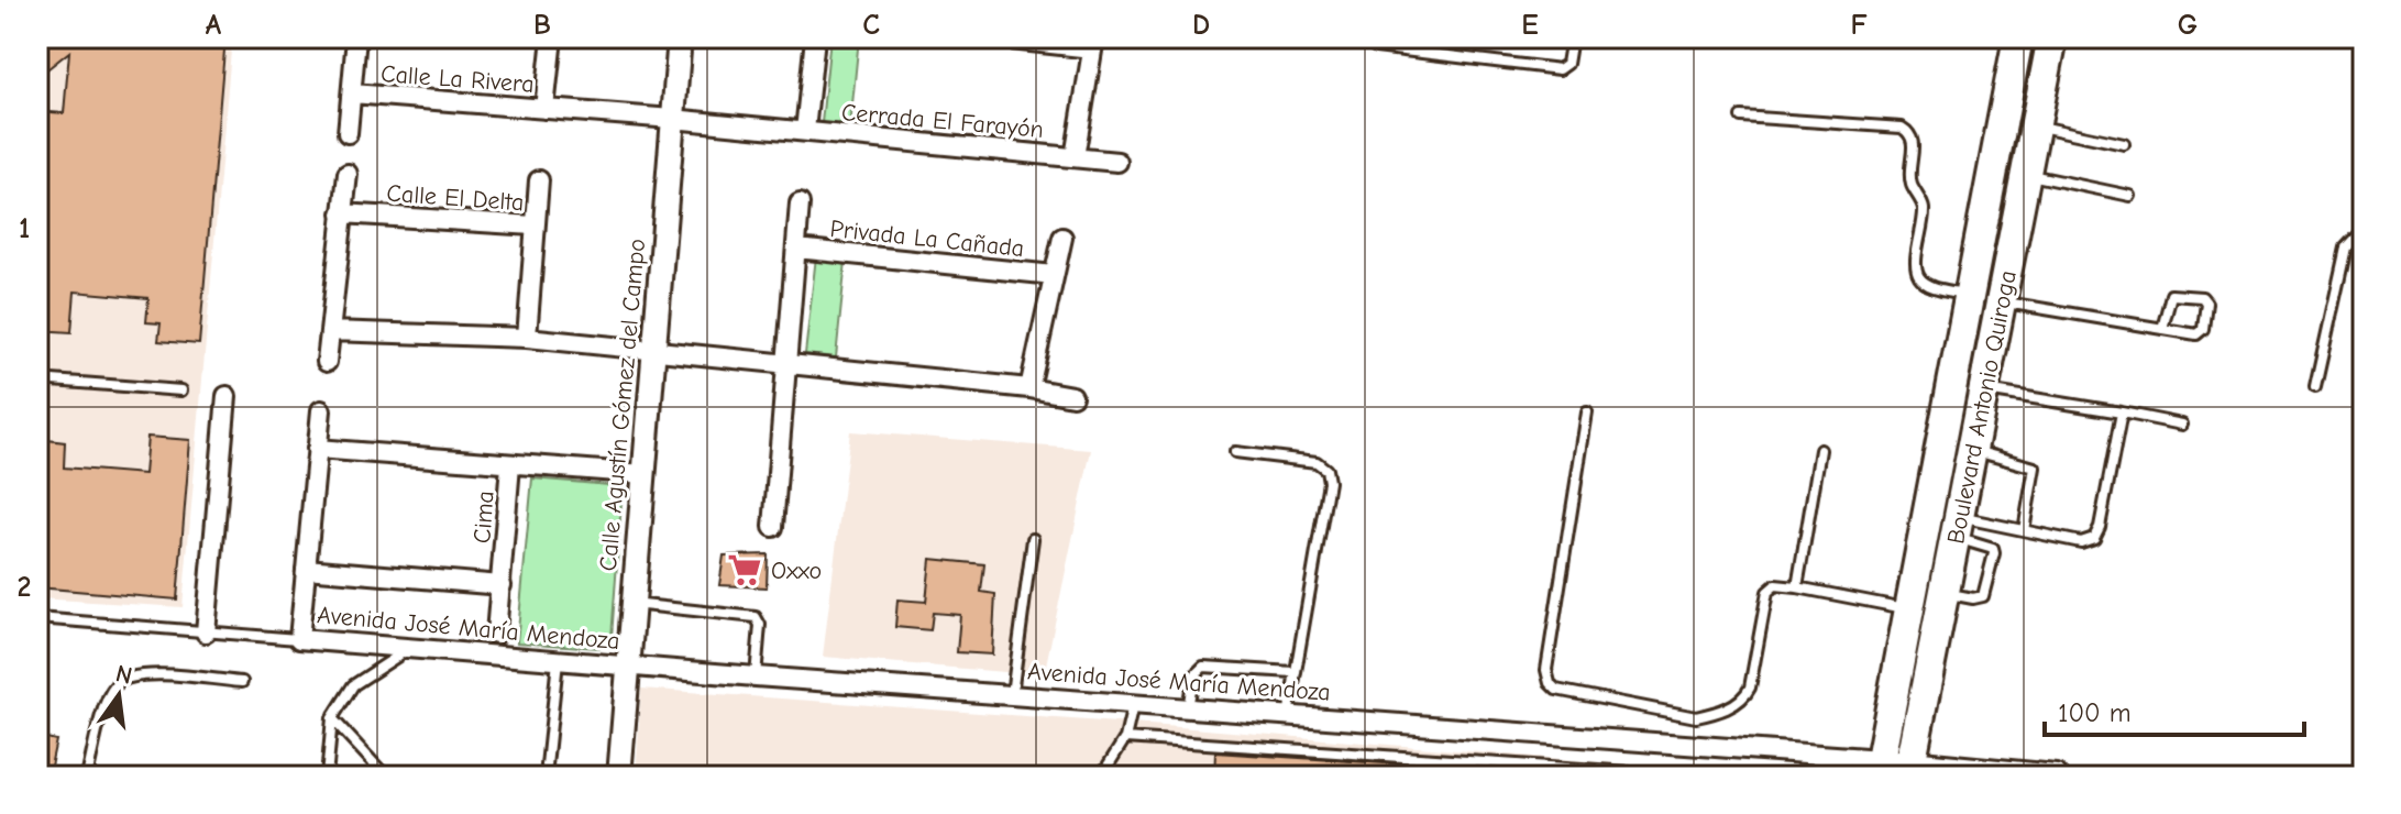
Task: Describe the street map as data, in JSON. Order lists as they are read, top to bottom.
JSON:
{
  "streets": {
    "main road": ["Boulevard Antonio Quiroga"],
    "street": [
      "Calle La Rivera",
      "Cerrada El Farayón",
      "Calle El Delta",
      "Privada La Cañada",
      "Calle Agustín Gómez del Campo",
      "Cima",
      "Avenida José María Mendoza"
    ]
  },
  "crossings": [
    ["Calle La Rivera", "Cerrada El Farayón"],
    ["Cerrada El Farayón", "Calle Agustín Gómez del Campo"],
    ["Calle Agustín Gómez del Campo", "Avenida José María Mendoza"],
    ["Boulevard Antonio Quiroga", "Avenida José María Mendoza"]
  ],
  "places": {
    "supermarket": ["Oxxo"]
  },
  "scale_bar": "100 m",
  "north": "top",
  "grid": {
    "columns": [
      "A",
      "B",
      "C",
      "D",
      "E",
      "F",
      "G"
    ],
    "rows": ["1", "2"]
  }
}
